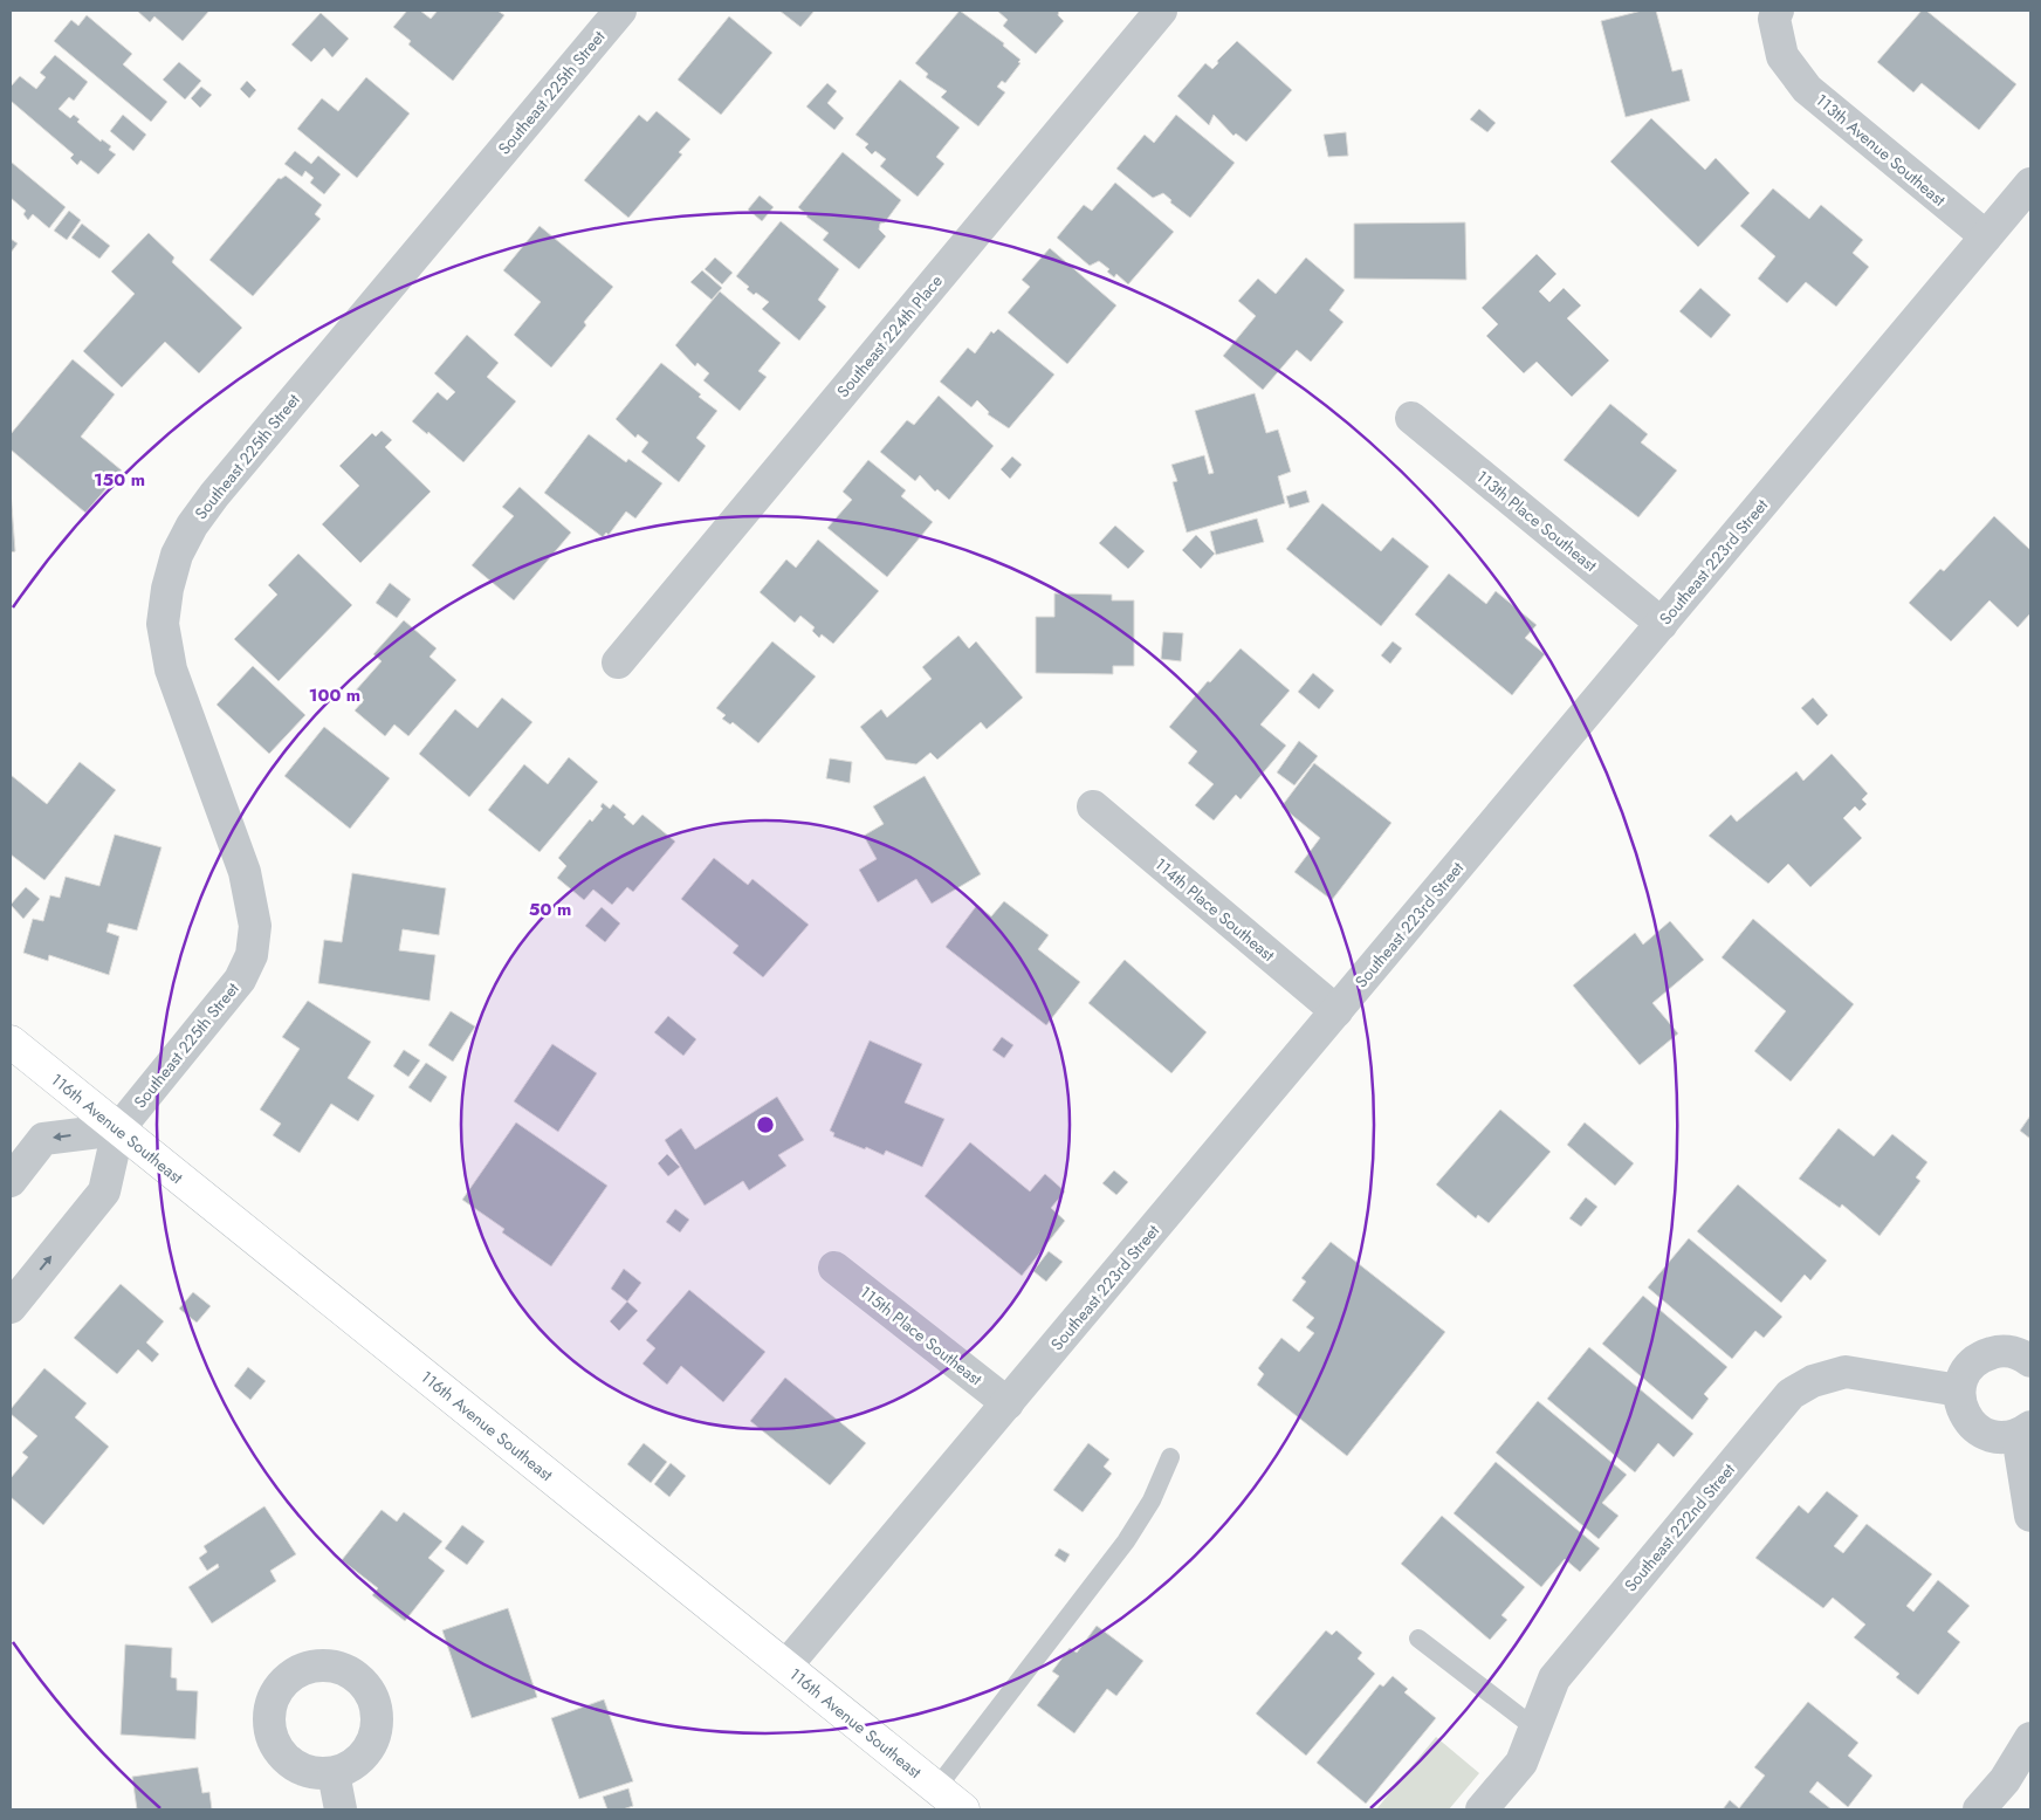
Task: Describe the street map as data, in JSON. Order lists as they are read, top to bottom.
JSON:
{
  "streets": {
    "main road": ["116th Avenue Southeast"],
    "street": [
      "Southeast 225th Street",
      "113th Avenue Southeast",
      "Southeast 224th Place",
      "113th Place Southeast",
      "Southeast 223rd Street",
      "114th Place Southeast",
      "115th Place Southeast",
      "Southeast 222nd Street"
    ]
  },
  "crossings": [
    ["Southeast 225th Street", "116th Avenue Southeast"],
    ["113th Avenue Southeast", "Southeast 223rd Street"],
    ["113th Place Southeast", "Southeast 223rd Street"],
    ["Southeast 223rd Street", "114th Place Southeast"],
    ["Southeast 223rd Street", "116th Avenue Southeast"],
    ["Southeast 223rd Street", "115th Place Southeast"]
  ],
  "rings": ["150 m", "100 m", "50 m"]
}
